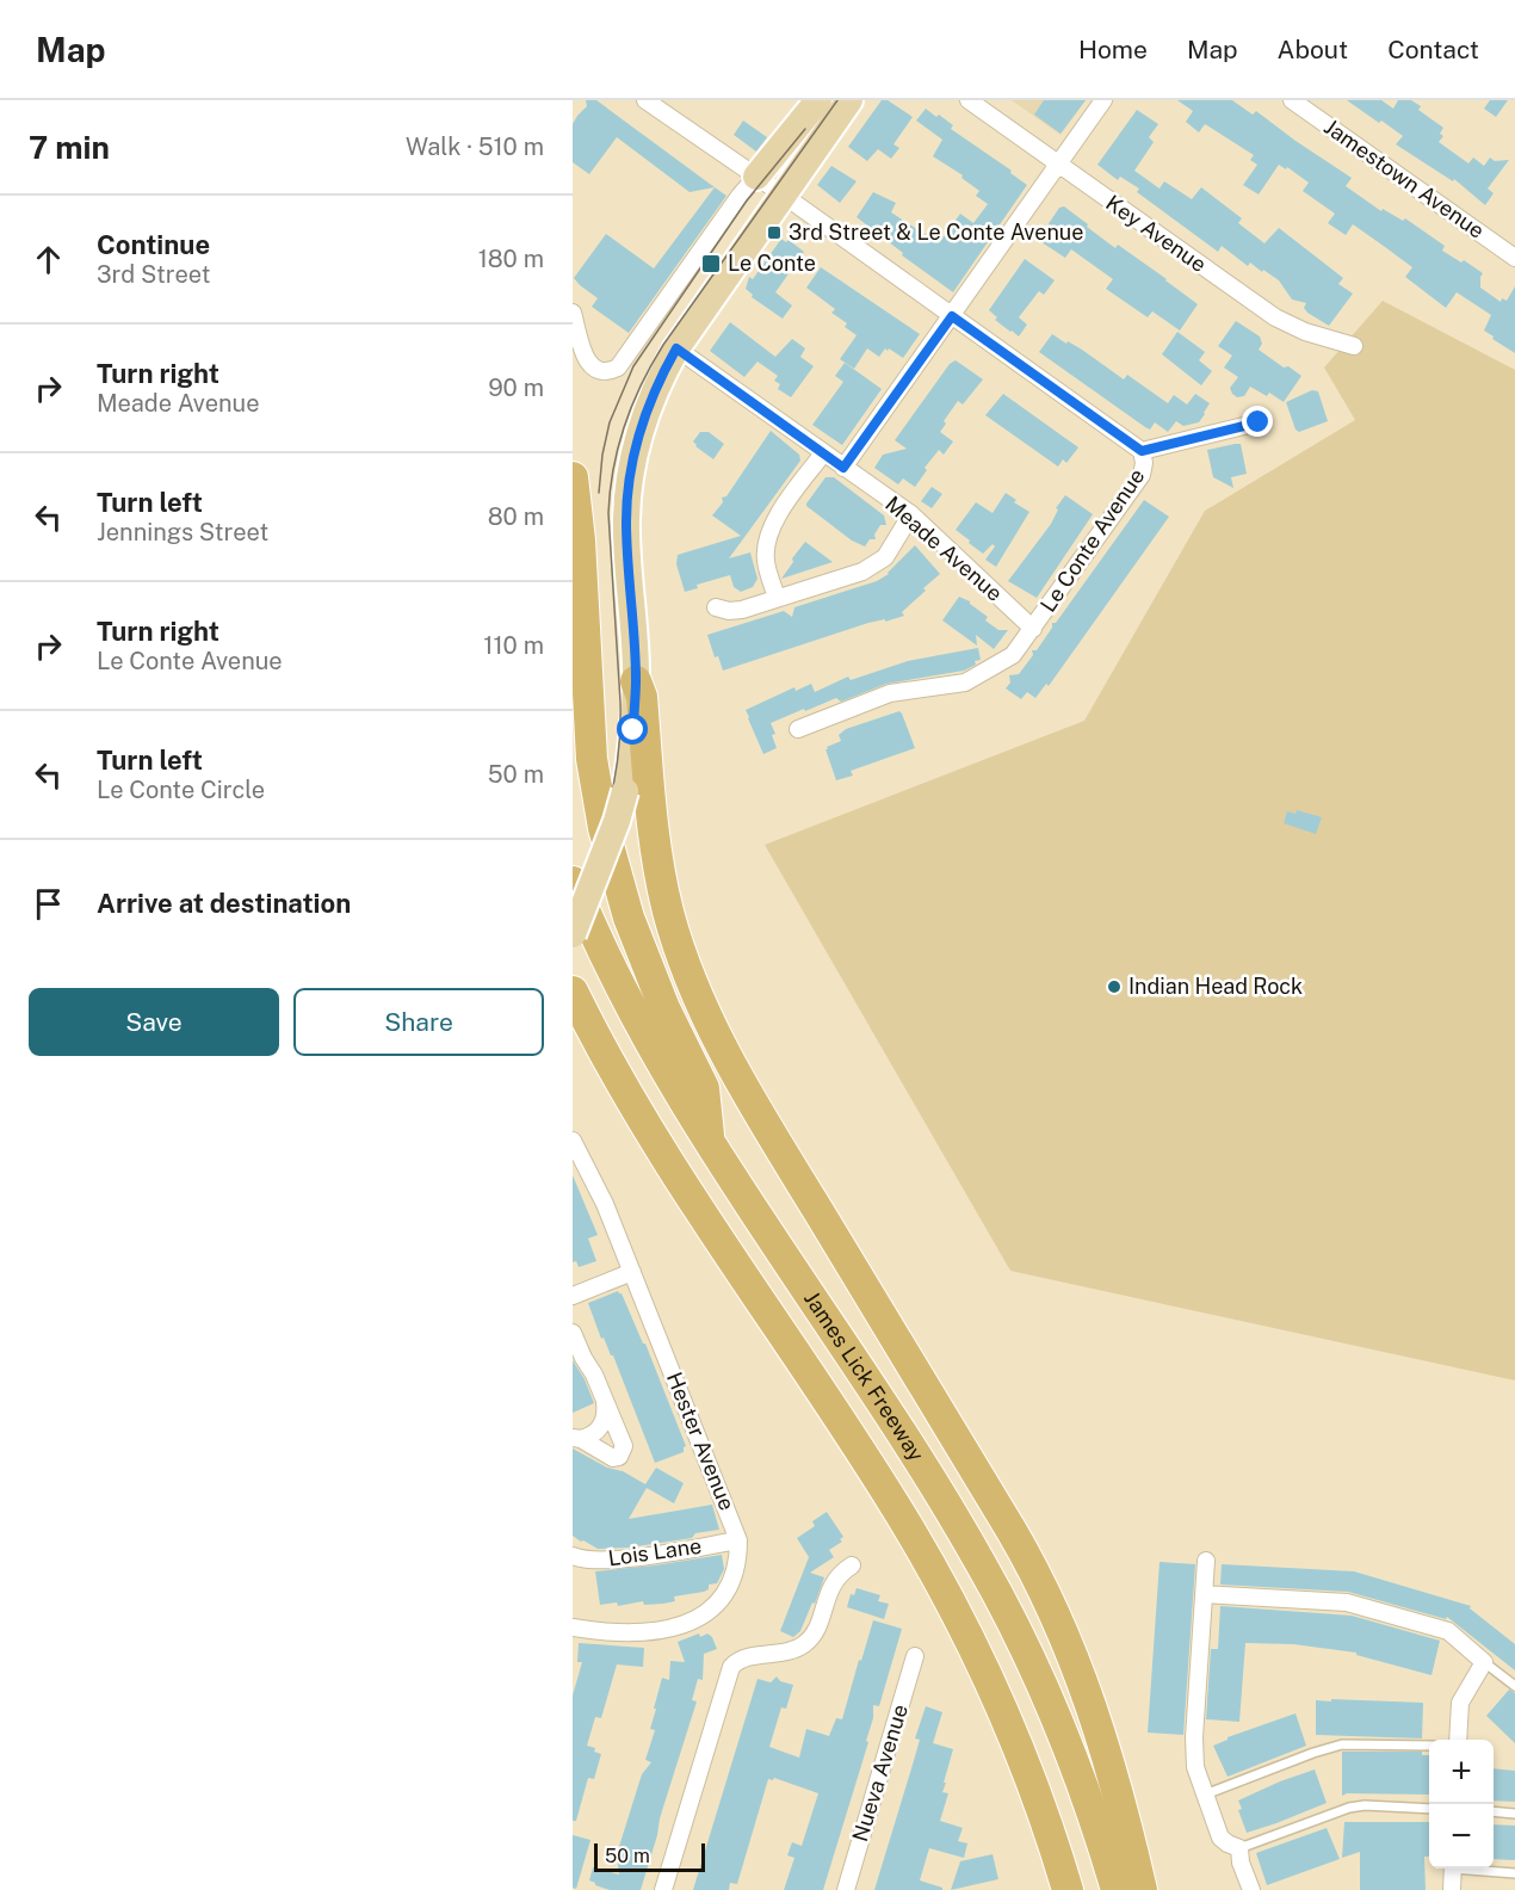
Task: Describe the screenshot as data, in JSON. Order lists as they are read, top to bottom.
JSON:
{
  "streets": {
    "highway": ["James Lick Freeway"],
    "street": [
      "Jamestown Avenue",
      "Key Avenue",
      "Le Conte Avenue",
      "Meade Avenue",
      "Hester Avenue",
      "Lois Lane",
      "Nueva Avenue"
    ]
  },
  "crossings": [
    ["Le Conte Avenue", "Meade Avenue"],
    ["Hester Avenue", "Lois Lane"]
  ],
  "places": {
    "transit": ["3rd Street & Le Conte Avenue", "Le Conte"],
    "other": ["Indian Head Rock"]
  },
  "scale_bar": "50 m",
  "page": {
    "header": "Map",
    "nav": [
      "Home",
      "Map",
      "About",
      "Contact"
    ],
    "heading": ["7 min", "Walk · 510 m"],
    "list": [
      ["Continue", "3rd Street", "180 m"],
      ["Turn right", "Meade Avenue", "90 m"],
      ["Turn left", "Jennings Street", "80 m"],
      ["Turn right", "Le Conte Avenue", "110 m"],
      ["Turn left", "Le Conte Circle", "50 m"],
      "Arrive at destination"
    ],
    "buttons": ["Save", "Share"],
    "map_buttons": ["+", "−"],
    "scale": "50 m"
  }
}
